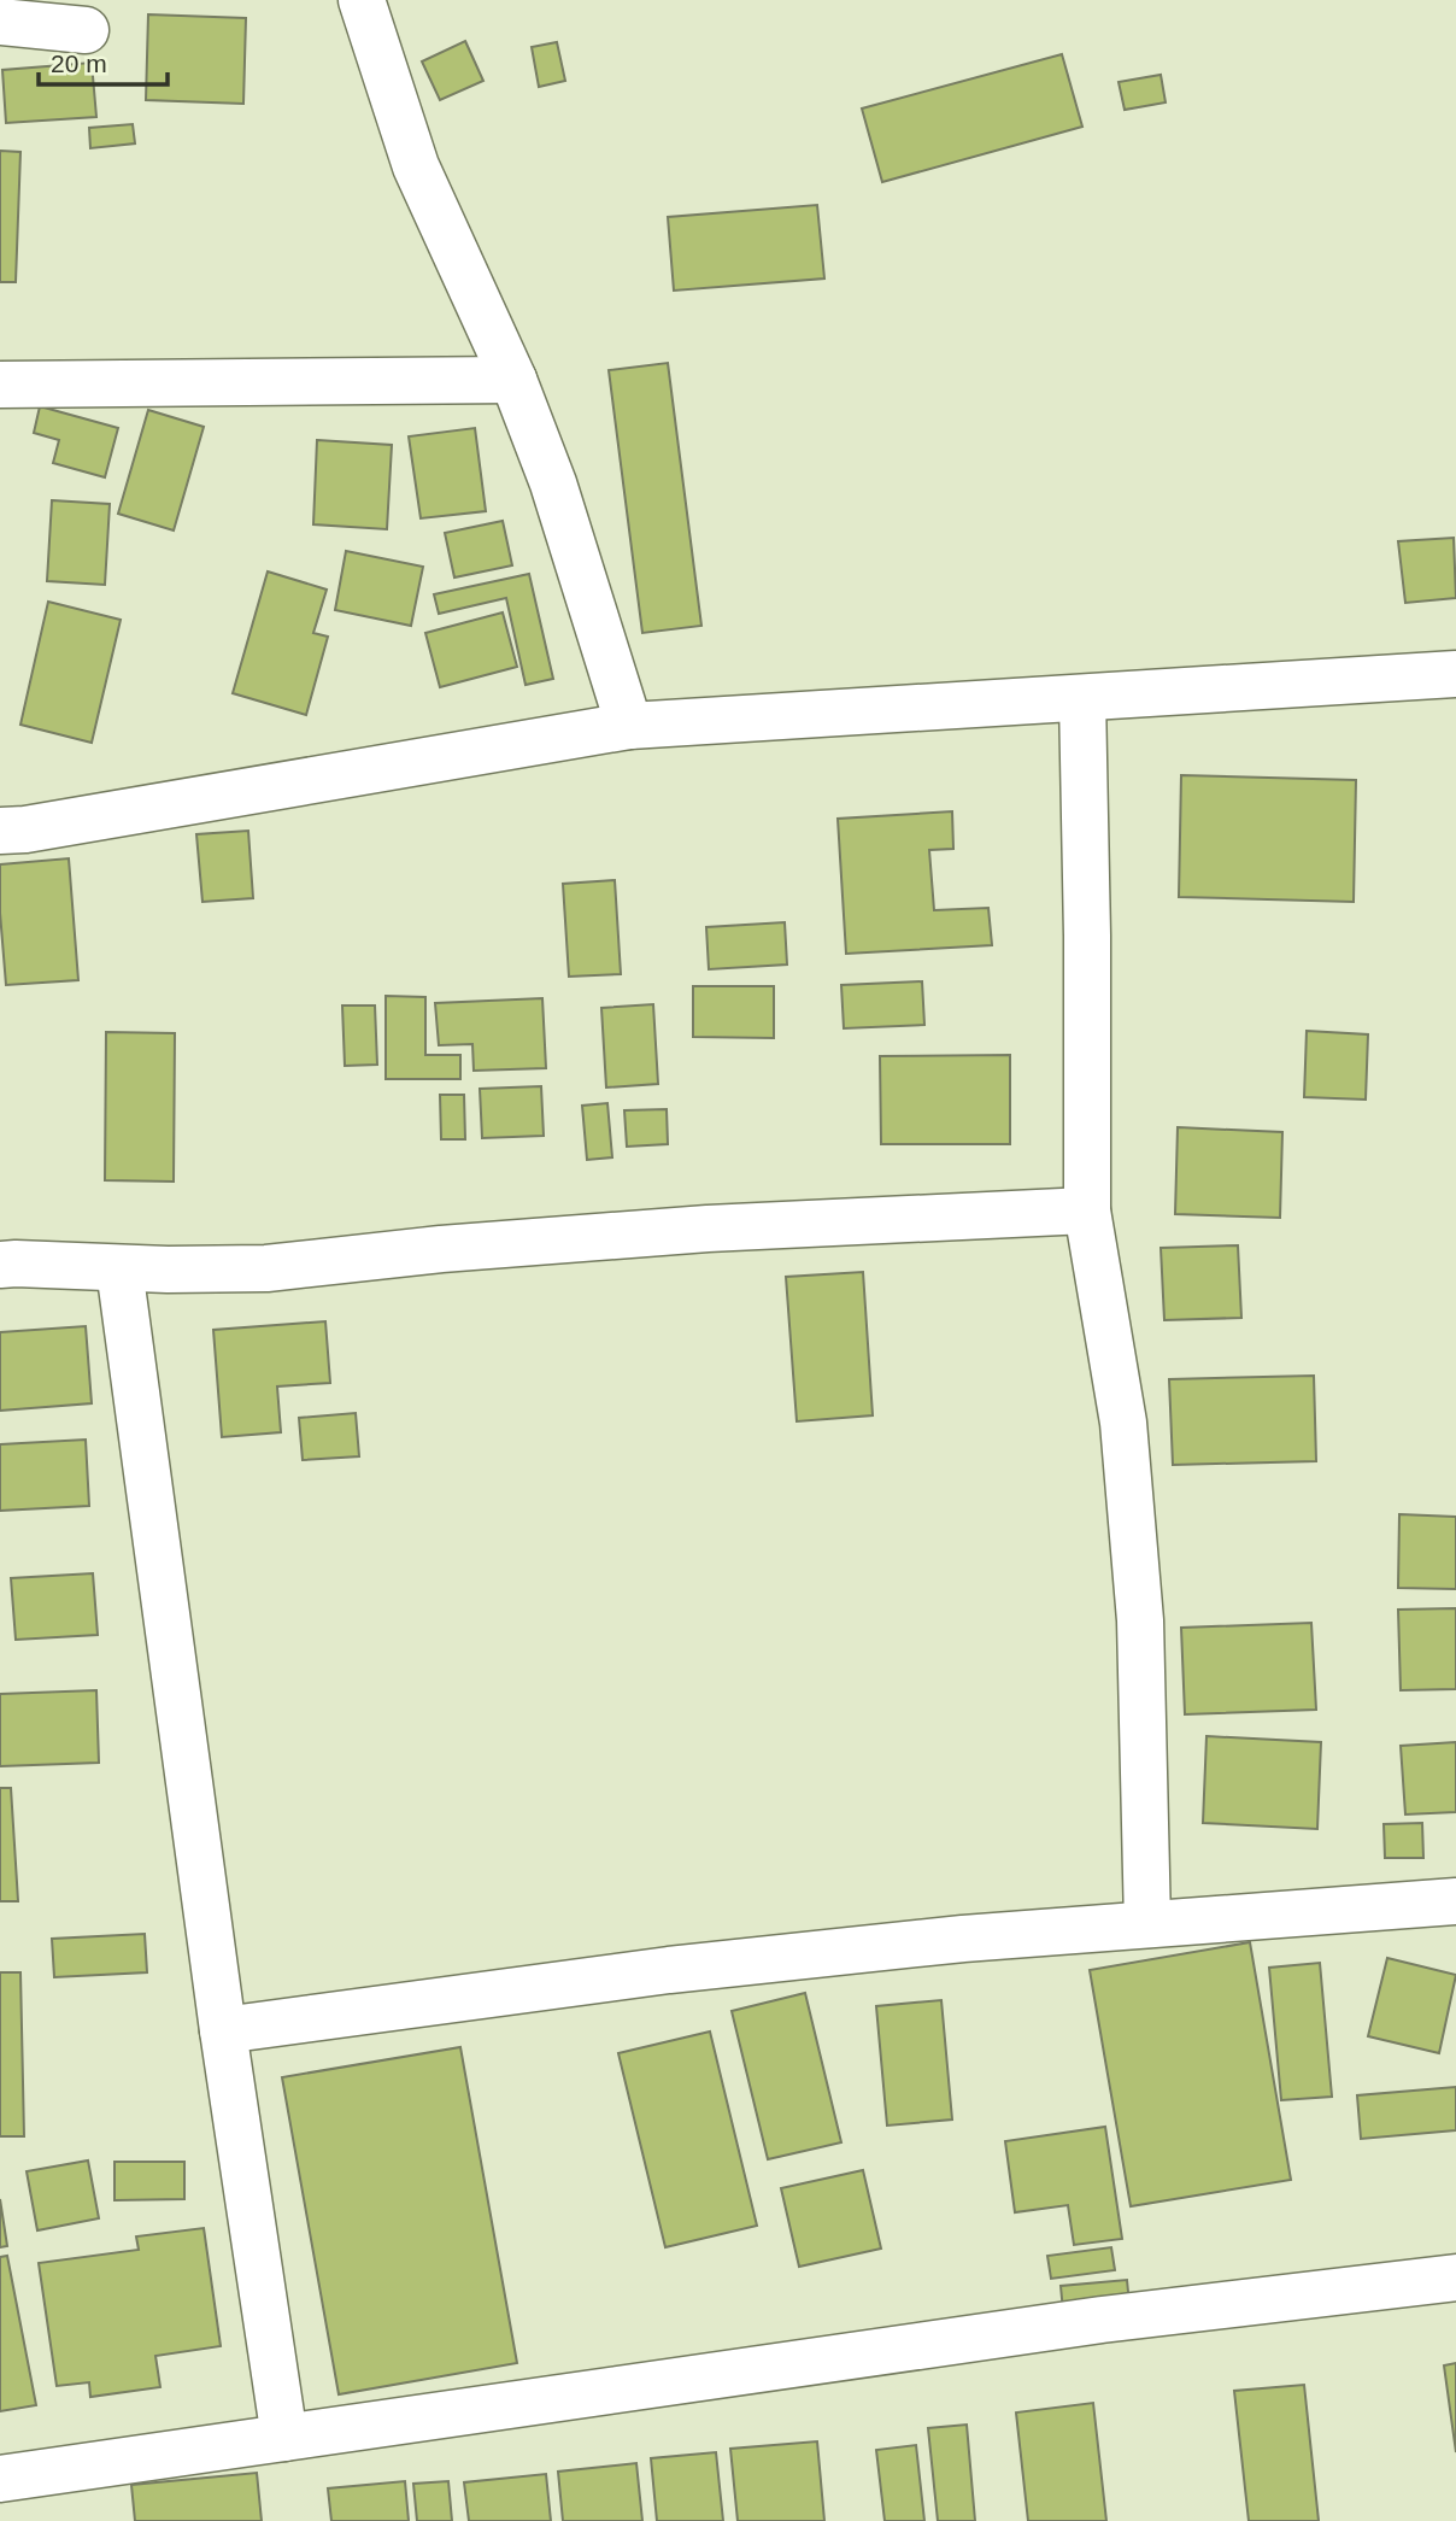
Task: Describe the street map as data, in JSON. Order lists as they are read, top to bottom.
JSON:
{
  "scale_bar": "20 m"
}
